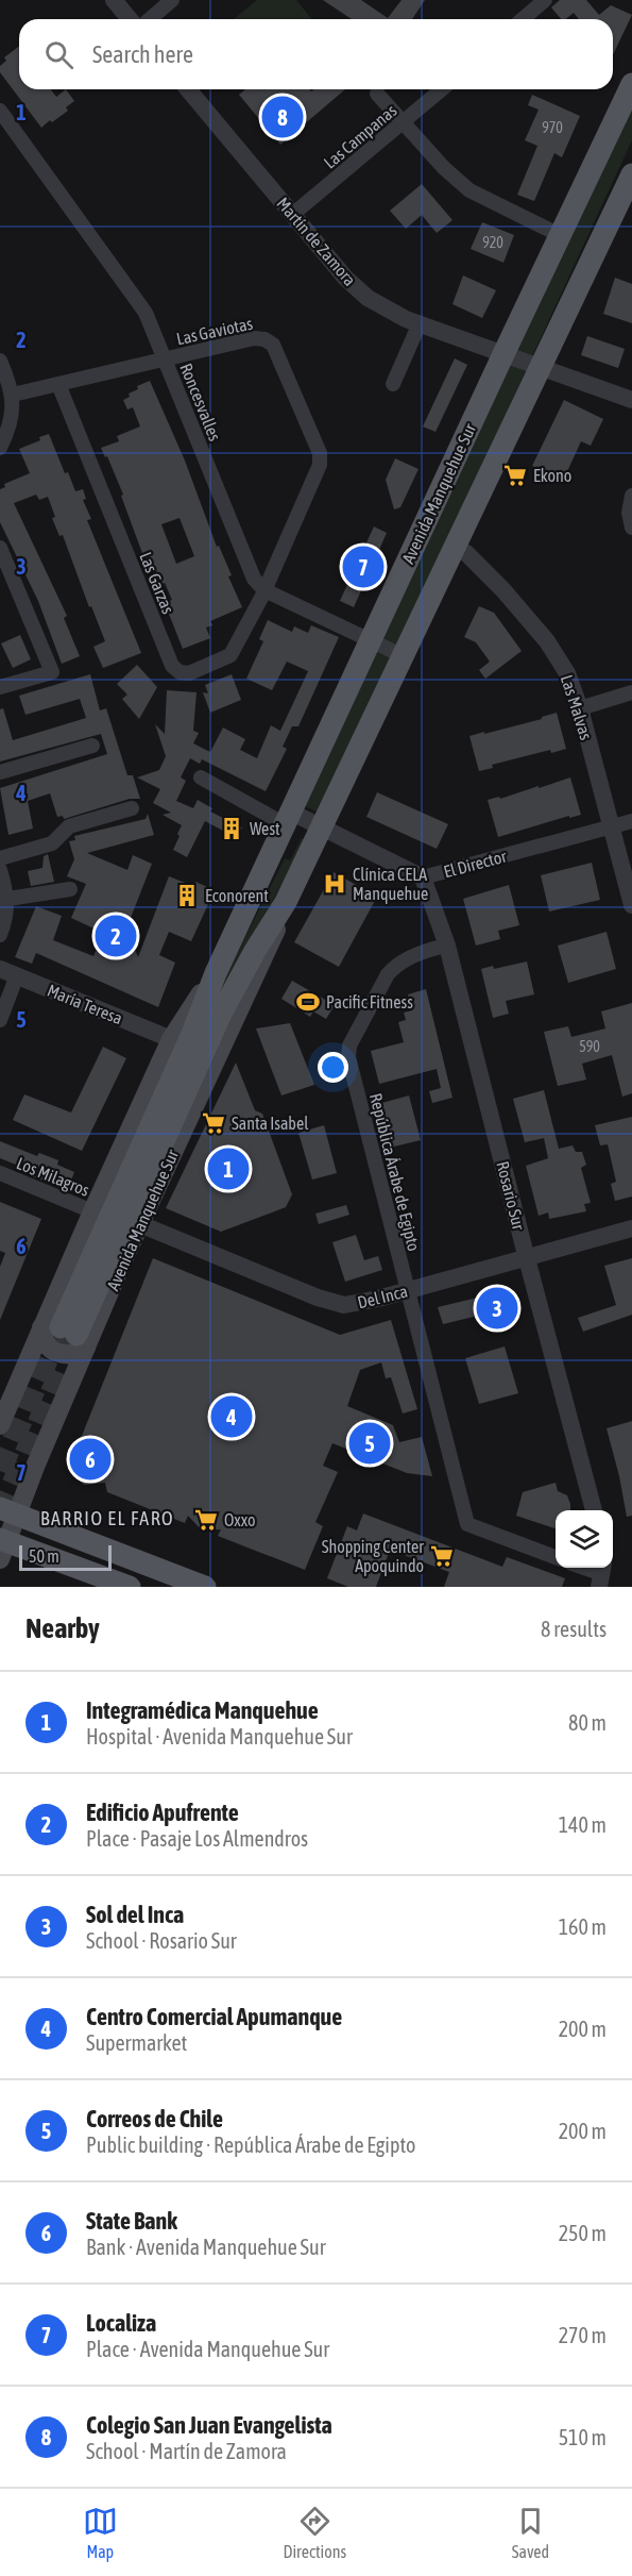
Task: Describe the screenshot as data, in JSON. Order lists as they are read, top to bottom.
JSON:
{
  "streets": {
    "main road": ["Avenida Manquehue Sur"],
    "street": [
      "Las Campanas",
      "Martín de Zamora",
      "Las Gaviotas",
      "Roncesvalles",
      "Las Garzas",
      "Las Malvas",
      "El Director",
      "María Teresa",
      "República Árabe de Egipto",
      "Los Milagros",
      "Rosario Sur",
      "Del Inca"
    ]
  },
  "crossings": [
    ["Las Campanas", "Martín de Zamora"],
    ["Martín de Zamora", "Avenida Manquehue Sur"],
    ["Las Gaviotas", "Roncesvalles"],
    ["Las Gaviotas", "Las Garzas"],
    ["Roncesvalles", "Las Garzas"],
    ["Avenida Manquehue Sur", "Las Malvas"],
    ["Avenida Manquehue Sur", "El Director"],
    ["Avenida Manquehue Sur", "María Teresa"],
    ["Avenida Manquehue Sur", "Los Milagros"],
    ["Avenida Manquehue Sur", "Del Inca"],
    ["Las Malvas", "El Director"],
    ["El Director", "Rosario Sur"],
    ["República Árabe de Egipto", "Rosario Sur"],
    ["República Árabe de Egipto", "Del Inca"],
    ["Rosario Sur", "Del Inca"]
  ],
  "districts": ["BARRIO EL FARO"],
  "places": {
    "supermarket": [
      "Ekono",
      "Santa Isabel",
      "Oxxo",
      "Shopping Center Apoquindo"
    ],
    "building": ["West", "Econorent"],
    "hospital": ["Clínica CELA Manquehue"],
    "sports": ["Pacific Fitness"]
  },
  "house_numbers": ["970", "920", "590"],
  "scale_bar": "50 m",
  "page": {
    "search": "Search here",
    "pins": [
      "8",
      "7",
      "2",
      "1",
      "3",
      "4",
      "5",
      "6"
    ],
    "scale": "50 m",
    "heading": ["Nearby", "8 results"],
    "list": [
      {
        "mark": "1",
        "name": "Integramédica Manquehue",
        "note": "Hospital · Avenida Manquehue Sur",
        "value": "80 m"
      },
      {
        "mark": "2",
        "name": "Edificio Apufrente",
        "note": "Place · Pasaje Los Almendros",
        "value": "140 m"
      },
      {
        "mark": "3",
        "name": "Sol del Inca",
        "note": "School · Rosario Sur",
        "value": "160 m"
      },
      {
        "mark": "4",
        "name": "Centro Comercial Apumanque",
        "note": "Supermarket",
        "value": "200 m"
      },
      {
        "mark": "5",
        "name": "Correos de Chile",
        "note": "Public building · República Árabe de Egipto",
        "value": "200 m"
      },
      {
        "mark": "6",
        "name": "State Bank",
        "note": "Bank · Avenida Manquehue Sur",
        "value": "250 m"
      },
      {
        "mark": "7",
        "name": "Localiza",
        "note": "Place · Avenida Manquehue Sur",
        "value": "270 m"
      },
      {
        "mark": "8",
        "name": "Colegio San Juan Evangelista",
        "note": "School · Martín de Zamora",
        "value": "510 m"
      }
    ],
    "nav": ["Map", "Directions", "Saved"]
  },
  "grid": {
    "rows": [
      "1",
      "2",
      "3",
      "4",
      "5",
      "6",
      "7"
    ]
  }
}
